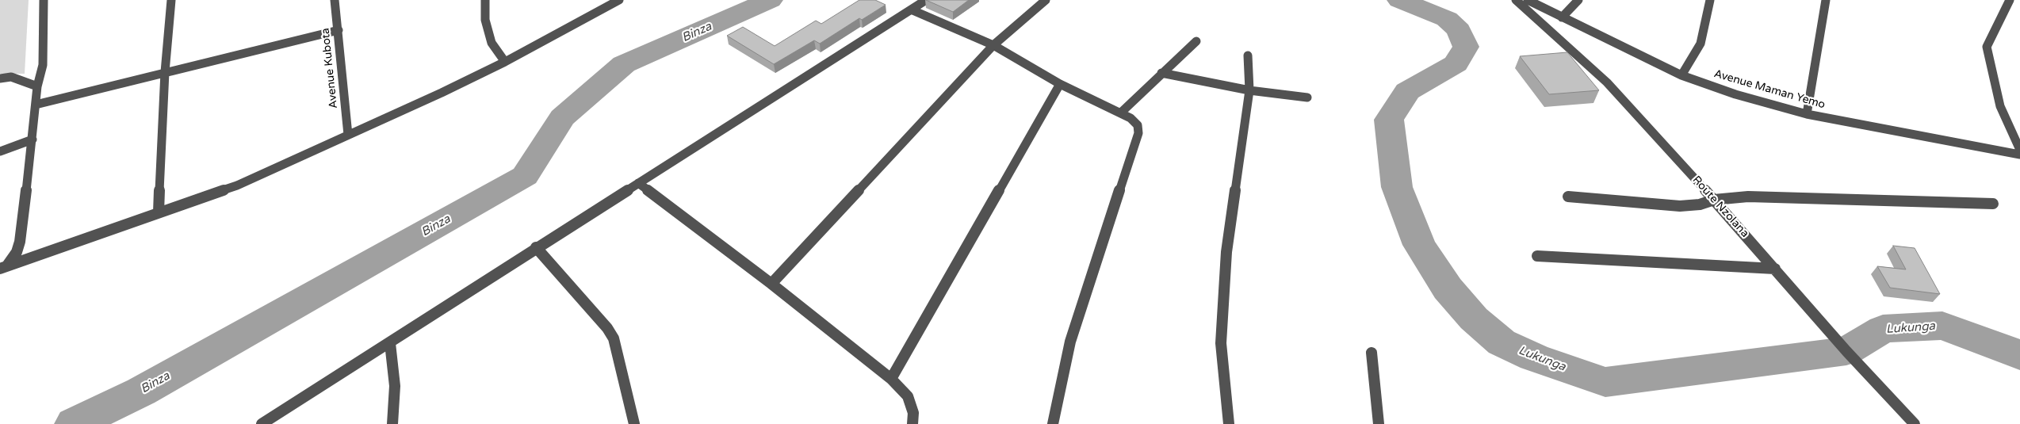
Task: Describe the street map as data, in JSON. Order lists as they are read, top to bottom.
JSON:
{
  "streets": {
    "street": ["Avenue Kubota", "Avenue Maman Yemo", "Route Nzolana"]
  },
  "water": ["Binza", "Lukunga"]
}
